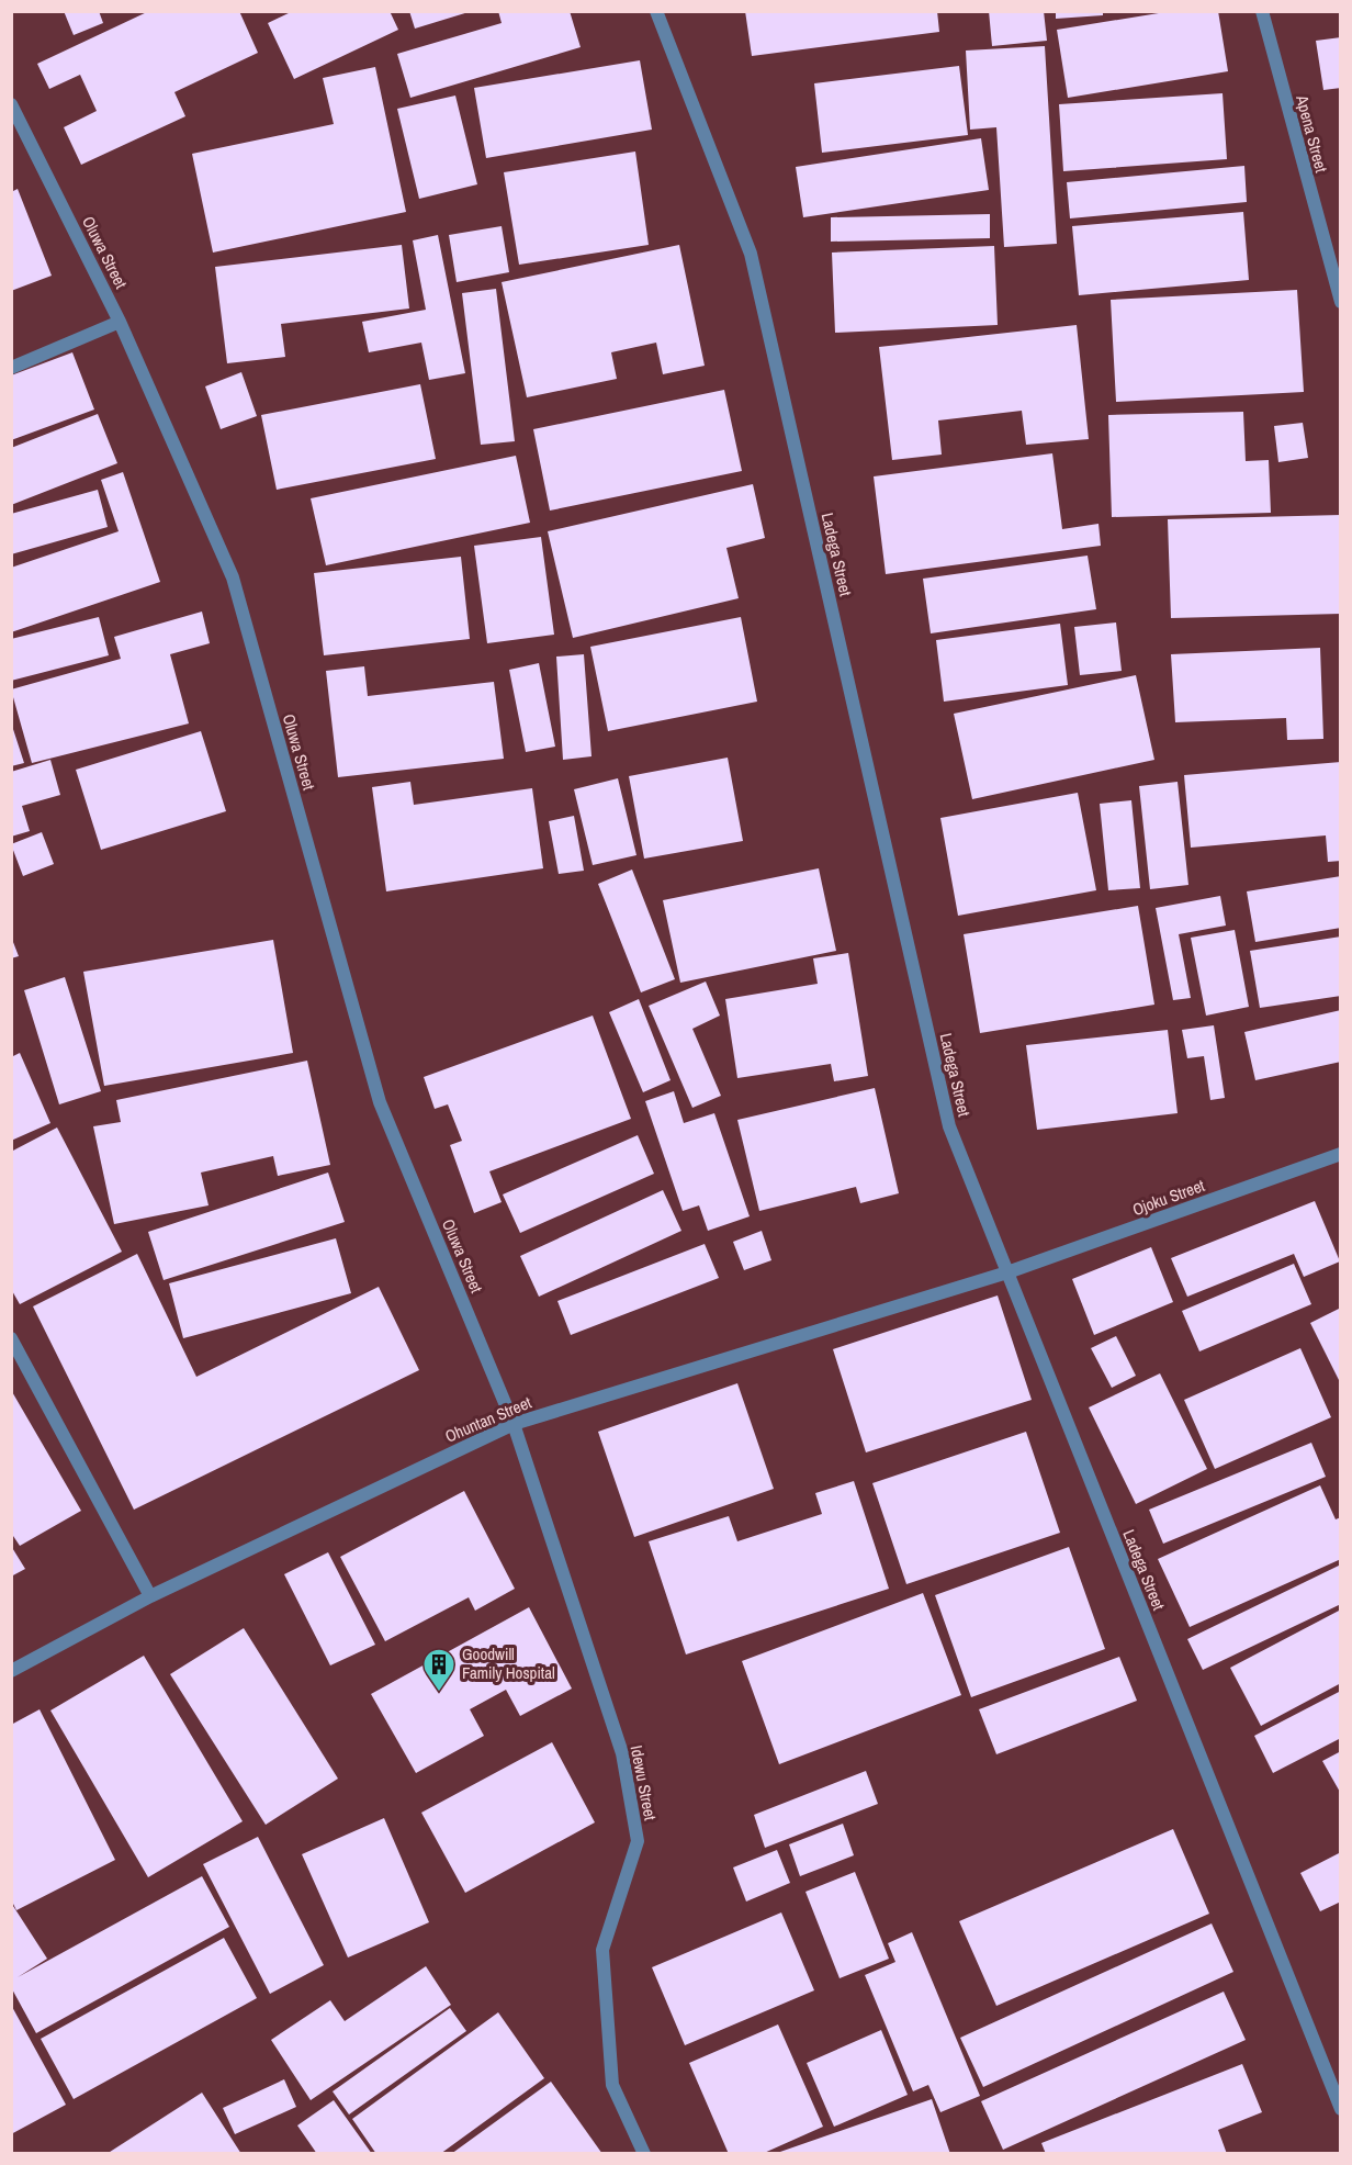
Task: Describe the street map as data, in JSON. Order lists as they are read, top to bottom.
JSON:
{
  "streets": {
    "street": [
      "Apena Street",
      "Oluwa Street",
      "Ladega Street",
      "Ojoku Street",
      "Ohuntan Street",
      "Idewu Street"
    ]
  },
  "crossings": [
    ["Oluwa Street", "Ohuntan Street"],
    ["Oluwa Street", "Idewu Street"],
    ["Ladega Street", "Ojoku Street"],
    ["Ladega Street", "Ohuntan Street"],
    ["Ojoku Street", "Ohuntan Street"],
    ["Ohuntan Street", "Idewu Street"]
  ],
  "places": {
    "building": ["Goodwill Family Hospital"]
  }
}
